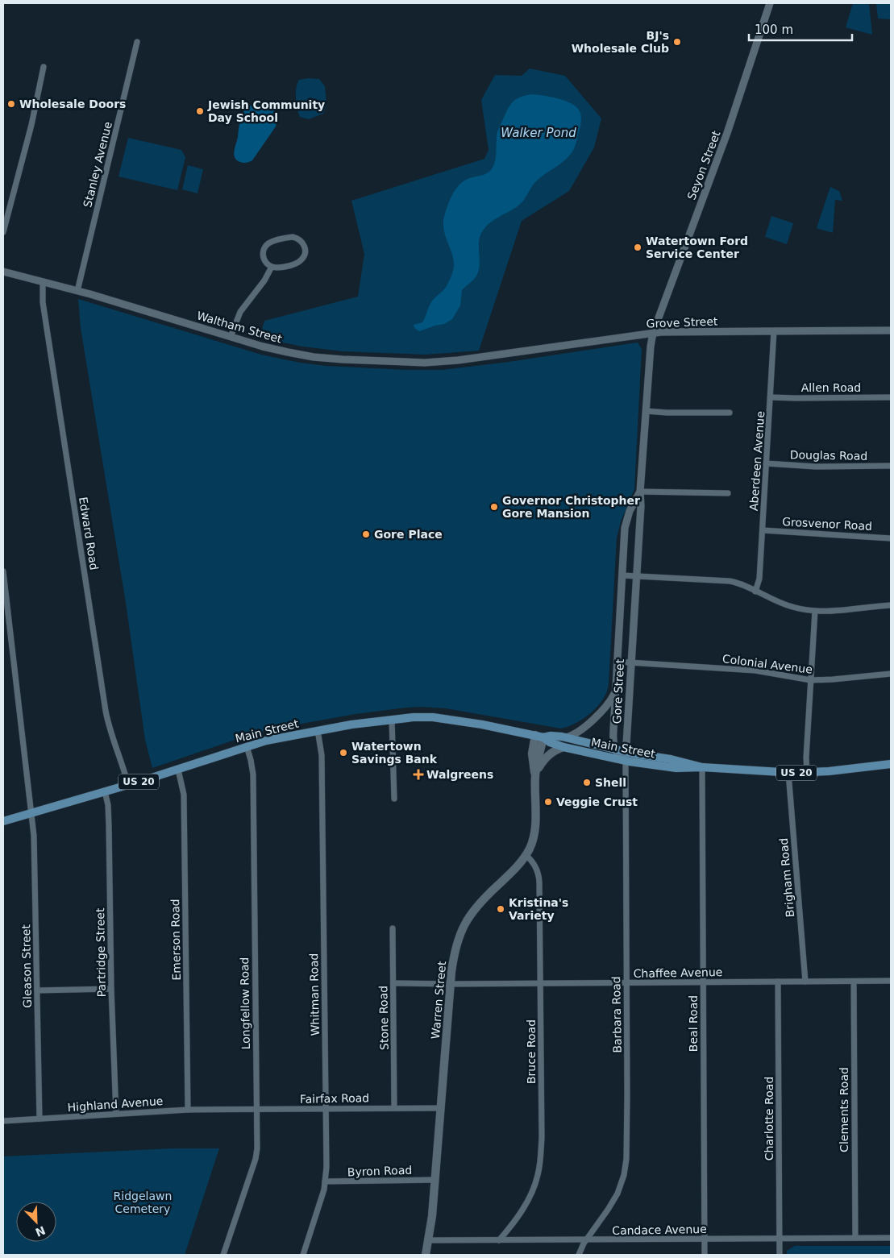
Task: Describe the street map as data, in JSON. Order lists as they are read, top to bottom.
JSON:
{
  "streets": {
    "main road": ["Main Street", "US 20", "Warren Street"],
    "street": [
      "Stanley Avenue",
      "Seyon Street",
      "Grove Street",
      "Waltham Street",
      "Allen Road",
      "Douglas Road",
      "Aberdeen Avenue",
      "Grosvenor Road",
      "Edward Road",
      "Colonial Avenue",
      "Gore Street",
      "Brigham Road",
      "Emerson Road",
      "Partridge Street",
      "Gleason Street",
      "Chaffee Avenue",
      "Whitman Road",
      "Longfellow Road",
      "Barbara Road",
      "Stone Road",
      "Beal Road",
      "Bruce Road",
      "Fairfax Road",
      "Highland Avenue",
      "Clements Road",
      "Charlotte Road",
      "Byron Road",
      "Candace Avenue"
    ]
  },
  "crossings": [
    ["Stanley Avenue", "Waltham Street"],
    ["Seyon Street", "Grove Street"],
    ["Seyon Street", "Gore Street"],
    ["Grove Street", "Waltham Street"],
    ["Grove Street", "Aberdeen Avenue"],
    ["Grove Street", "Gore Street"],
    ["Waltham Street", "Edward Road"],
    ["Allen Road", "Aberdeen Avenue"],
    ["Douglas Road", "Aberdeen Avenue"],
    ["Aberdeen Avenue", "Grosvenor Road"],
    ["Edward Road", "Main Street"],
    ["Colonial Avenue", "Gore Street"],
    ["Gore Street", "Main Street"],
    ["Gore Street", "Barbara Road"],
    ["Main Street", "Brigham Road"],
    ["Main Street", "Emerson Road"],
    ["Main Street", "Partridge Street"],
    ["Main Street", "Gleason Street"],
    ["Main Street", "Whitman Road"],
    ["Main Street", "Warren Street"],
    ["Main Street", "Longfellow Road"],
    ["Main Street", "Barbara Road"],
    ["Main Street", "Beal Road"],
    ["Brigham Road", "Chaffee Avenue"],
    ["Emerson Road", "Highland Avenue"],
    ["Partridge Street", "Highland Avenue"],
    ["Gleason Street", "Highland Avenue"],
    ["Chaffee Avenue", "Warren Street"],
    ["Chaffee Avenue", "Barbara Road"],
    ["Chaffee Avenue", "Stone Road"],
    ["Chaffee Avenue", "Beal Road"],
    ["Chaffee Avenue", "Bruce Road"],
    ["Chaffee Avenue", "Clements Road"],
    ["Chaffee Avenue", "Charlotte Road"],
    ["Whitman Road", "Fairfax Road"],
    ["Whitman Road", "Byron Road"],
    ["Warren Street", "Bruce Road"],
    ["Warren Street", "Fairfax Road"],
    ["Warren Street", "Byron Road"],
    ["Warren Street", "Candace Avenue"],
    ["Longfellow Road", "Fairfax Road"],
    ["Barbara Road", "Candace Avenue"],
    ["Stone Road", "Fairfax Road"],
    ["Beal Road", "Candace Avenue"],
    ["Bruce Road", "Candace Avenue"],
    ["Fairfax Road", "Highland Avenue"],
    ["Clements Road", "Candace Avenue"],
    ["Charlotte Road", "Candace Avenue"]
  ],
  "water": ["Walker Pond"],
  "parks": ["Ridgelawn Cemetery"],
  "places": {
    "other": [
      "BJ's Wholesale Club",
      "Wholesale Doors",
      "Jewish Community Day School",
      "Watertown Ford Service Center",
      "Governor Christopher Gore Mansion",
      "Gore Place",
      "Watertown Savings Bank",
      "Shell",
      "Veggie Crust",
      "Kristina's Variety"
    ],
    "health": ["Walgreens"]
  },
  "scale_bar": "100 m",
  "north": "bottom right"
}
